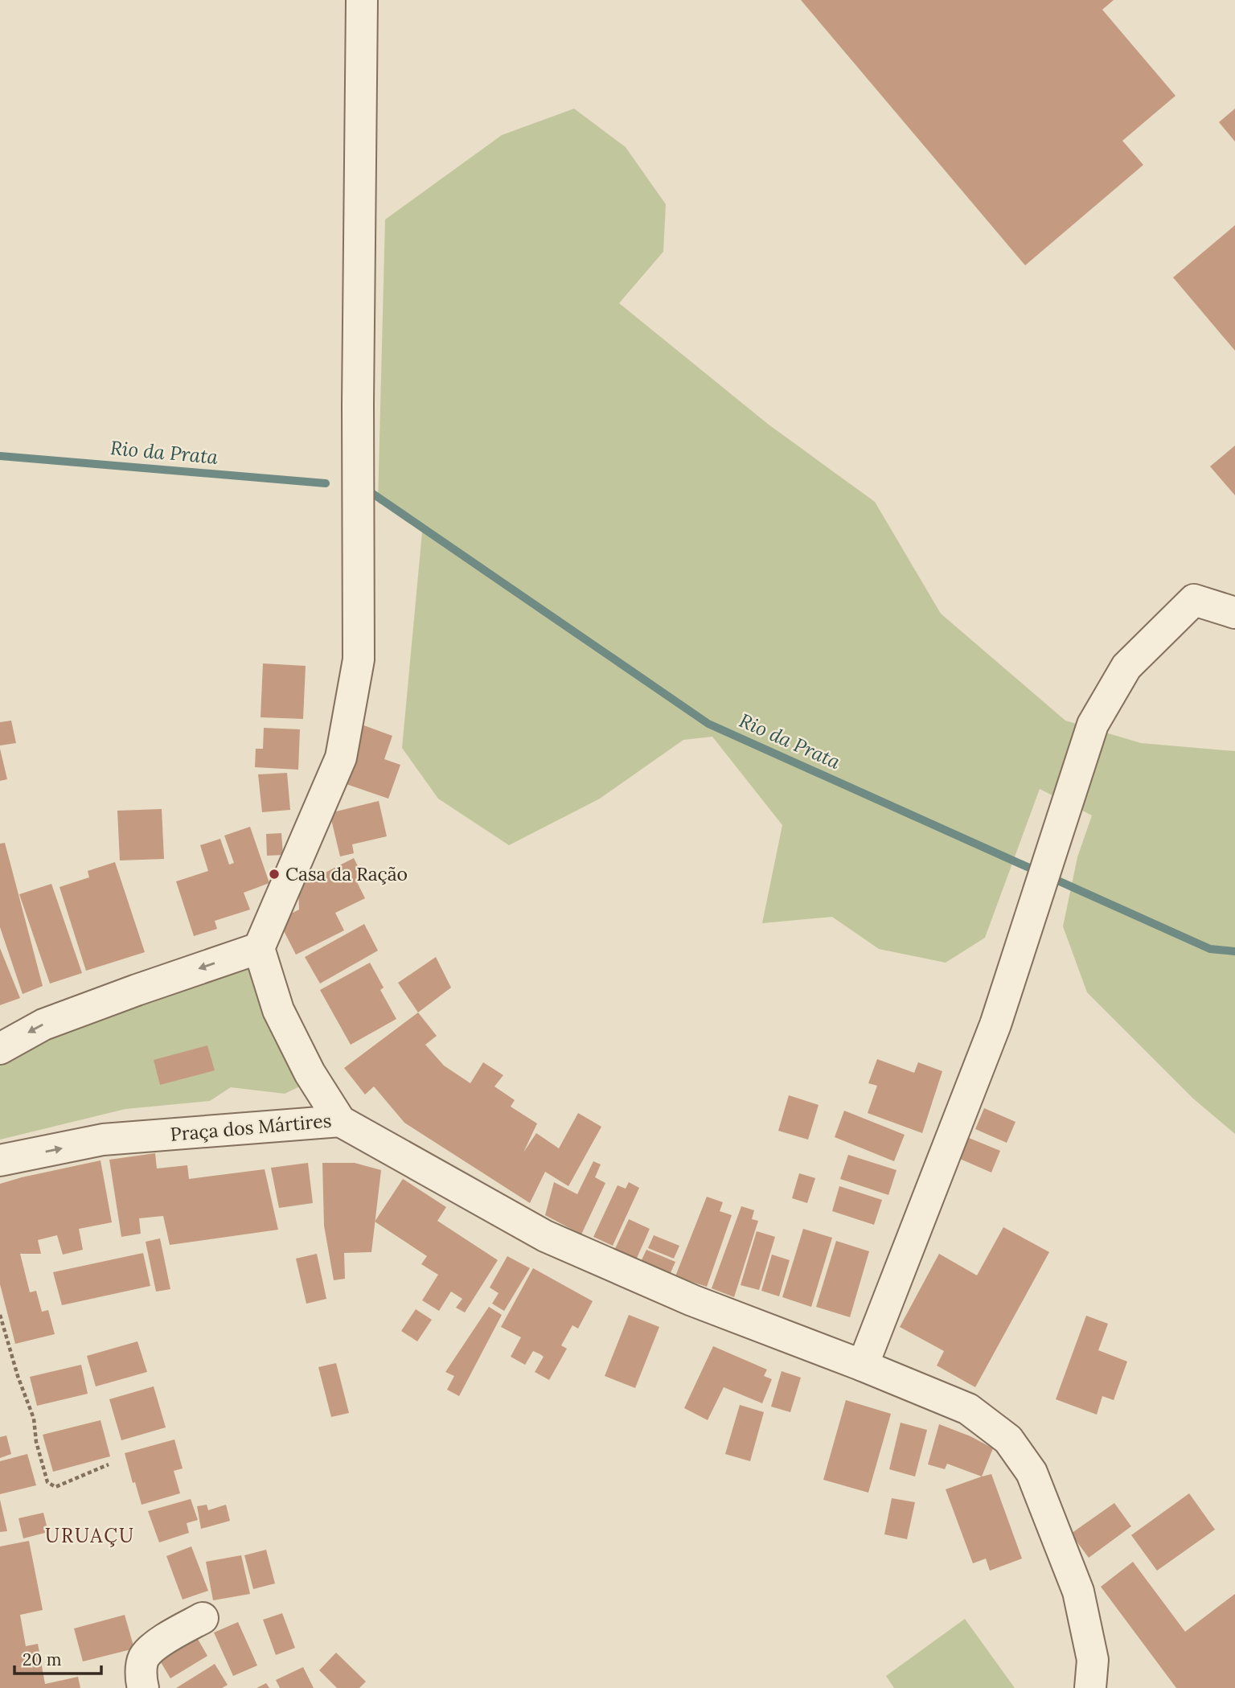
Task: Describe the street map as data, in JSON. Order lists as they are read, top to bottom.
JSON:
{
  "streets": {
    "street": ["Praça dos Mártires"]
  },
  "districts": ["URUAÇU"],
  "water": ["Rio da Prata"],
  "places": ["Casa da Ração"],
  "scale_bar": "20 m"
}
